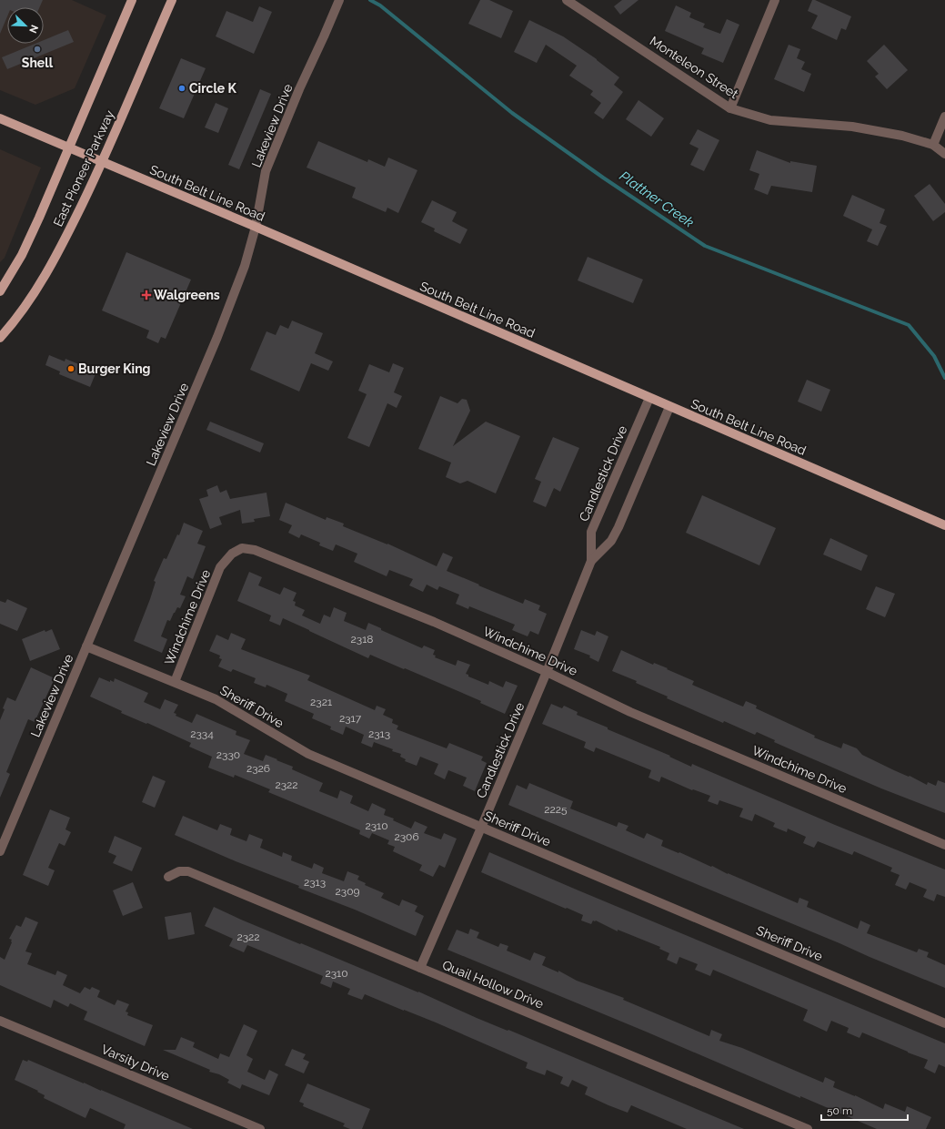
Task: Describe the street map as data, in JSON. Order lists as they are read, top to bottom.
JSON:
{
  "streets": {
    "main road": ["East Pioneer Parkway", "South Belt Line Road"],
    "street": [
      "Monteleon Street",
      "Lakeview Drive",
      "Candlestick Drive",
      "Windchime Drive",
      "Sheriff Drive",
      "Quail Hollow Drive",
      "Varsity Drive"
    ]
  },
  "crossings": [
    ["Lakeview Drive", "South Belt Line Road"],
    ["Lakeview Drive", "Sheriff Drive"],
    ["East Pioneer Parkway", "South Belt Line Road"],
    ["South Belt Line Road", "Candlestick Drive"],
    ["Candlestick Drive", "Windchime Drive"],
    ["Candlestick Drive", "Sheriff Drive"],
    ["Candlestick Drive", "Quail Hollow Drive"],
    ["Windchime Drive", "Sheriff Drive"]
  ],
  "water": ["Plattner Creek"],
  "places": {
    "other": ["Shell", "Circle K", "Burger King"],
    "health": ["Walgreens"]
  },
  "house_numbers": [
    "2318",
    "2321",
    "2317",
    "2334",
    "2313",
    "2330",
    "2326",
    "2322",
    "2225",
    "2310",
    "2306",
    "2313",
    "2309",
    "2322",
    "2310"
  ],
  "scale_bar": "50 m",
  "north": "bottom right"
}
